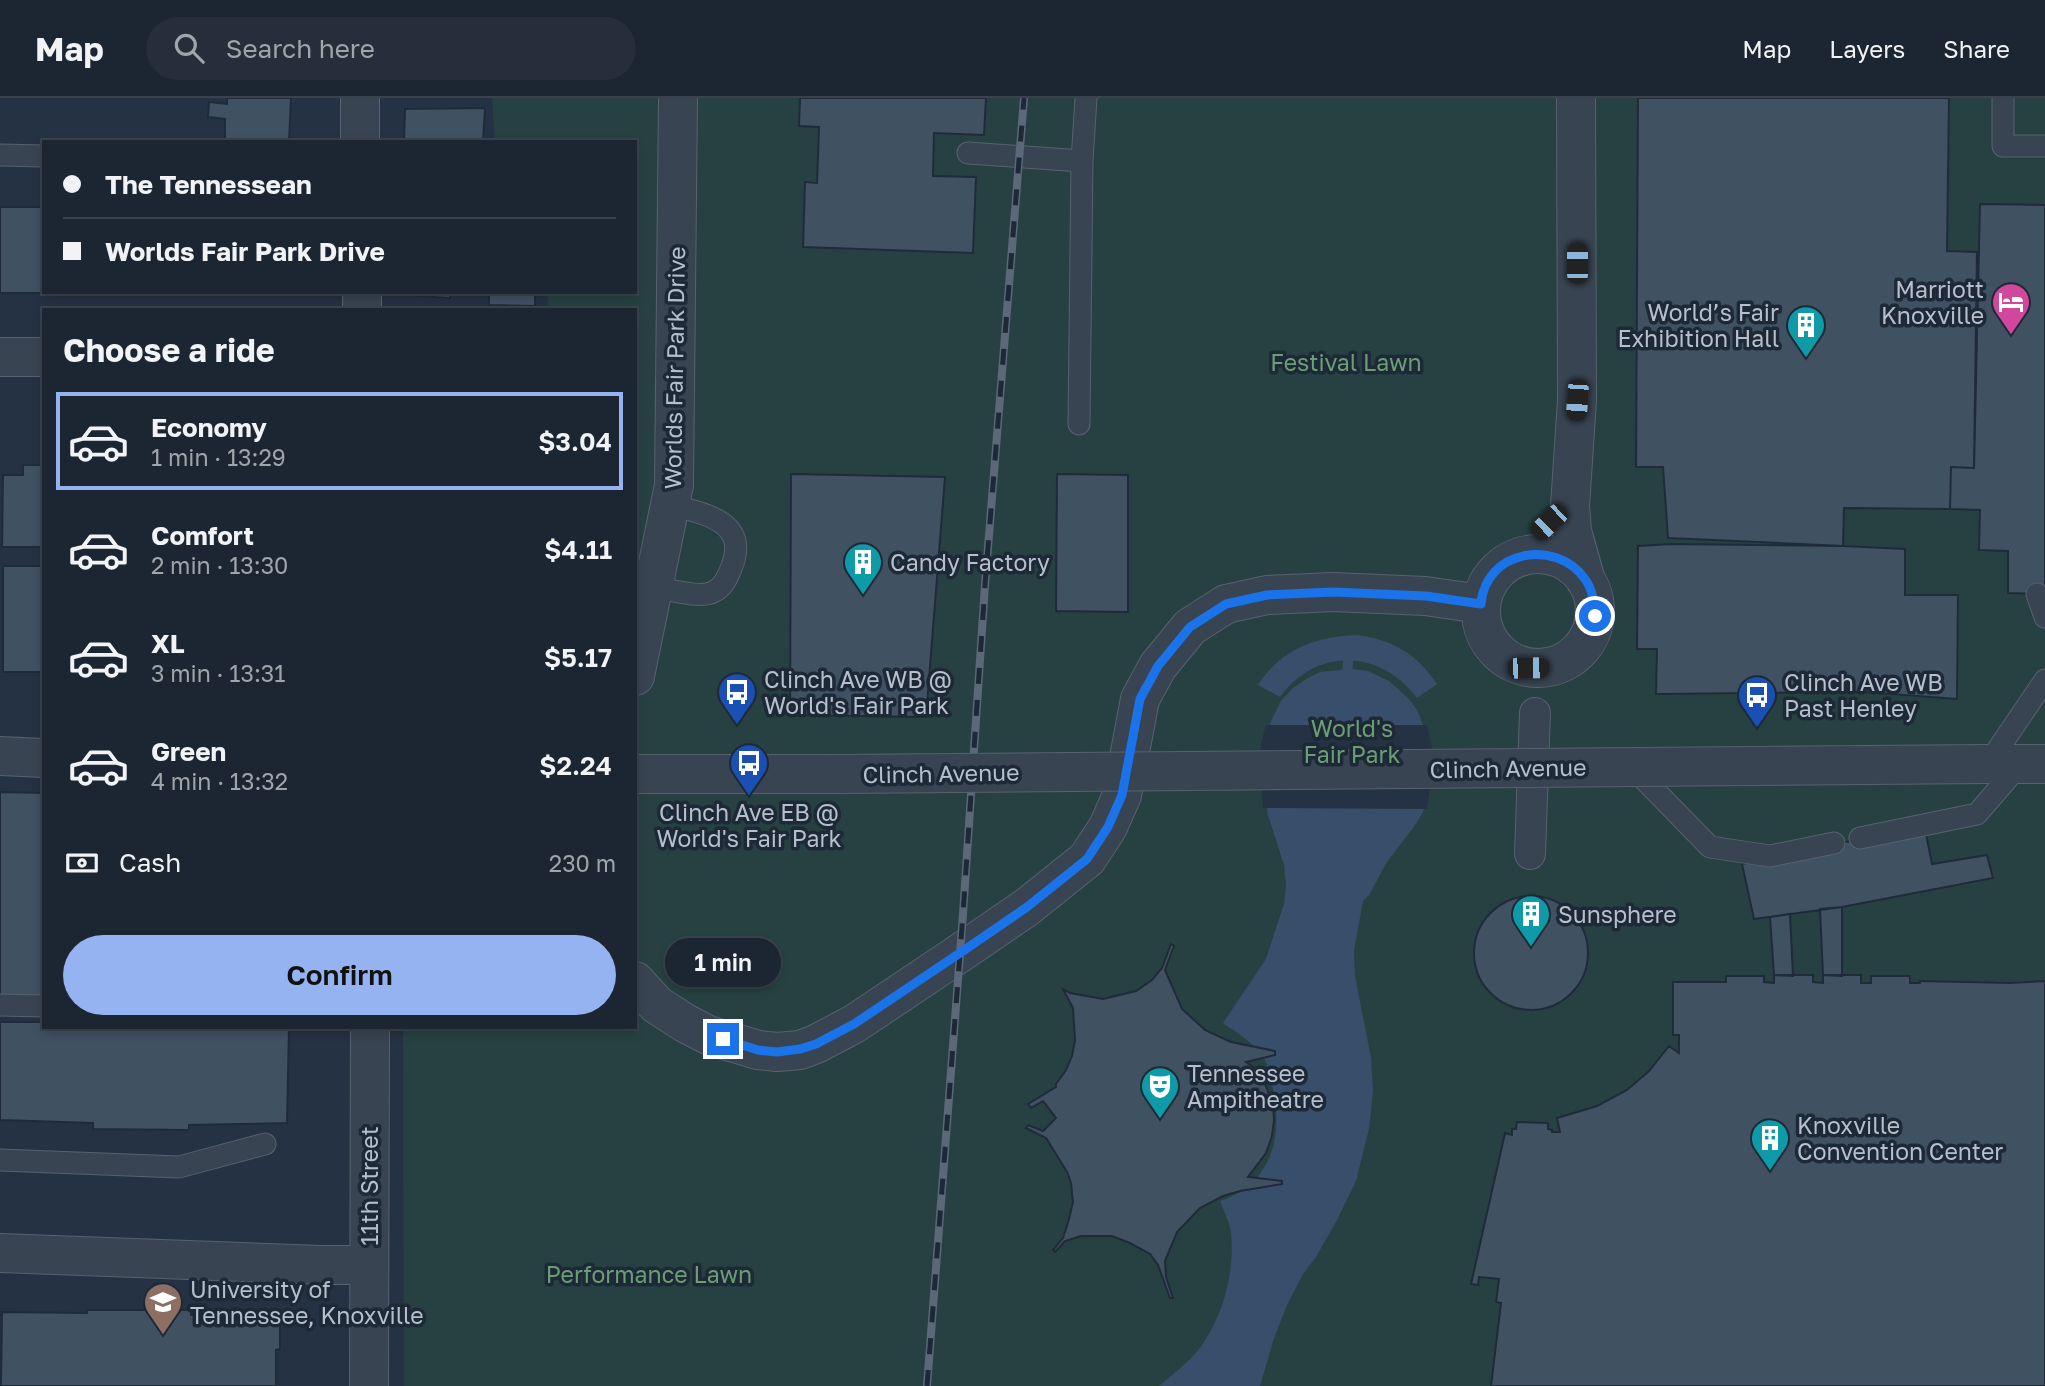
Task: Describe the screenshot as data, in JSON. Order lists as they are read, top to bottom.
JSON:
{
  "streets": {
    "street": ["Worlds Fair Park Drive", "Clinch Avenue", "11th Street"]
  },
  "parks": ["Festival Lawn", "World's Fair Park", "Performance Lawn"],
  "places": {
    "hotel": ["Marriott Knoxville"],
    "building": [
      "World’s Fair Exhibition Hall",
      "Candy Factory",
      "Sunsphere",
      "Knoxville Convention Center"
    ],
    "bus stop": ["Clinch Ave WB @ World's Fair Park", "Clinch Ave WB Past Henley", "Clinch Ave EB @ World's Fair Park"],
    "theatre": ["Tennessee Ampitheatre"],
    "school or university": ["University of Tennessee, Knoxville"]
  },
  "page": {
    "header": "Map",
    "search": "Search here",
    "nav": ["Map", "Layers", "Share"],
    "banner": ["The Tennessean", "Worlds Fair Park Drive"],
    "heading": "Choose a ride",
    "list": [
      {
        "name": "Economy",
        "note": "1 min · 13:29",
        "value": "$3.04"
      },
      {
        "name": "Comfort",
        "note": "2 min · 13:30",
        "value": "$4.11"
      },
      {
        "name": "XL",
        "note": "3 min · 13:31",
        "value": "$5.17"
      },
      {
        "name": "Green",
        "note": "4 min · 13:32",
        "value": "$2.24"
      }
    ],
    "pay": ["Cash", "230 m"],
    "buttons": "Confirm",
    "bubble": "1 min"
  }
}
